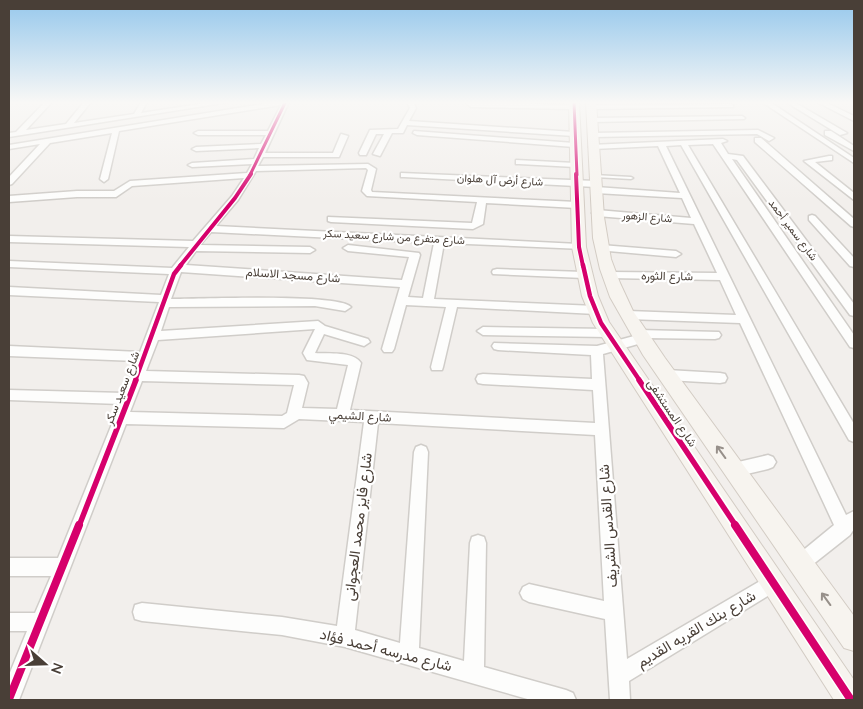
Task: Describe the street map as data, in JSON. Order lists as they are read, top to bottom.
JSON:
{
  "streets": {
    "street": [
      "شارع أرض آل هلوان",
      "شارع الزهور",
      "شارع سمير أحمد",
      "شارع متفرع من شارع سعيد سكر",
      "شارع مسجد الاسلام",
      "شارع الثوره",
      "شارع سعيد سكر",
      "شارع المستشفى",
      "شارع الشيمي",
      "شارع القدس الشريف",
      "شارع فايز محمد العجوانى",
      "شارع بنك القريه القديم",
      "شارع مدرسه أحمد فؤاد"
    ]
  },
  "crossings": [
    ["شارع أرض آل هلوان", "شارع المستشفى"],
    ["شارع الزهور", "شارع المستشفى"],
    ["شارع متفرع من شارع سعيد سكر", "شارع سعيد سكر"],
    ["شارع متفرع من شارع سعيد سكر", "شارع المستشفى"],
    ["شارع مسجد الاسلام", "شارع سعيد سكر"],
    ["شارع الثوره", "شارع المستشفى"],
    ["شارع سعيد سكر", "شارع الشيمي"],
    ["شارع المستشفى", "شارع بنك القريه القديم"],
    ["شارع الشيمي", "شارع القدس الشريف"],
    ["شارع الشيمي", "شارع فايز محمد العجوانى"],
    ["شارع القدس الشريف", "شارع بنك القريه القديم"],
    ["شارع فايز محمد العجوانى", "شارع مدرسه أحمد فؤاد"]
  ],
  "north": "right"
}
